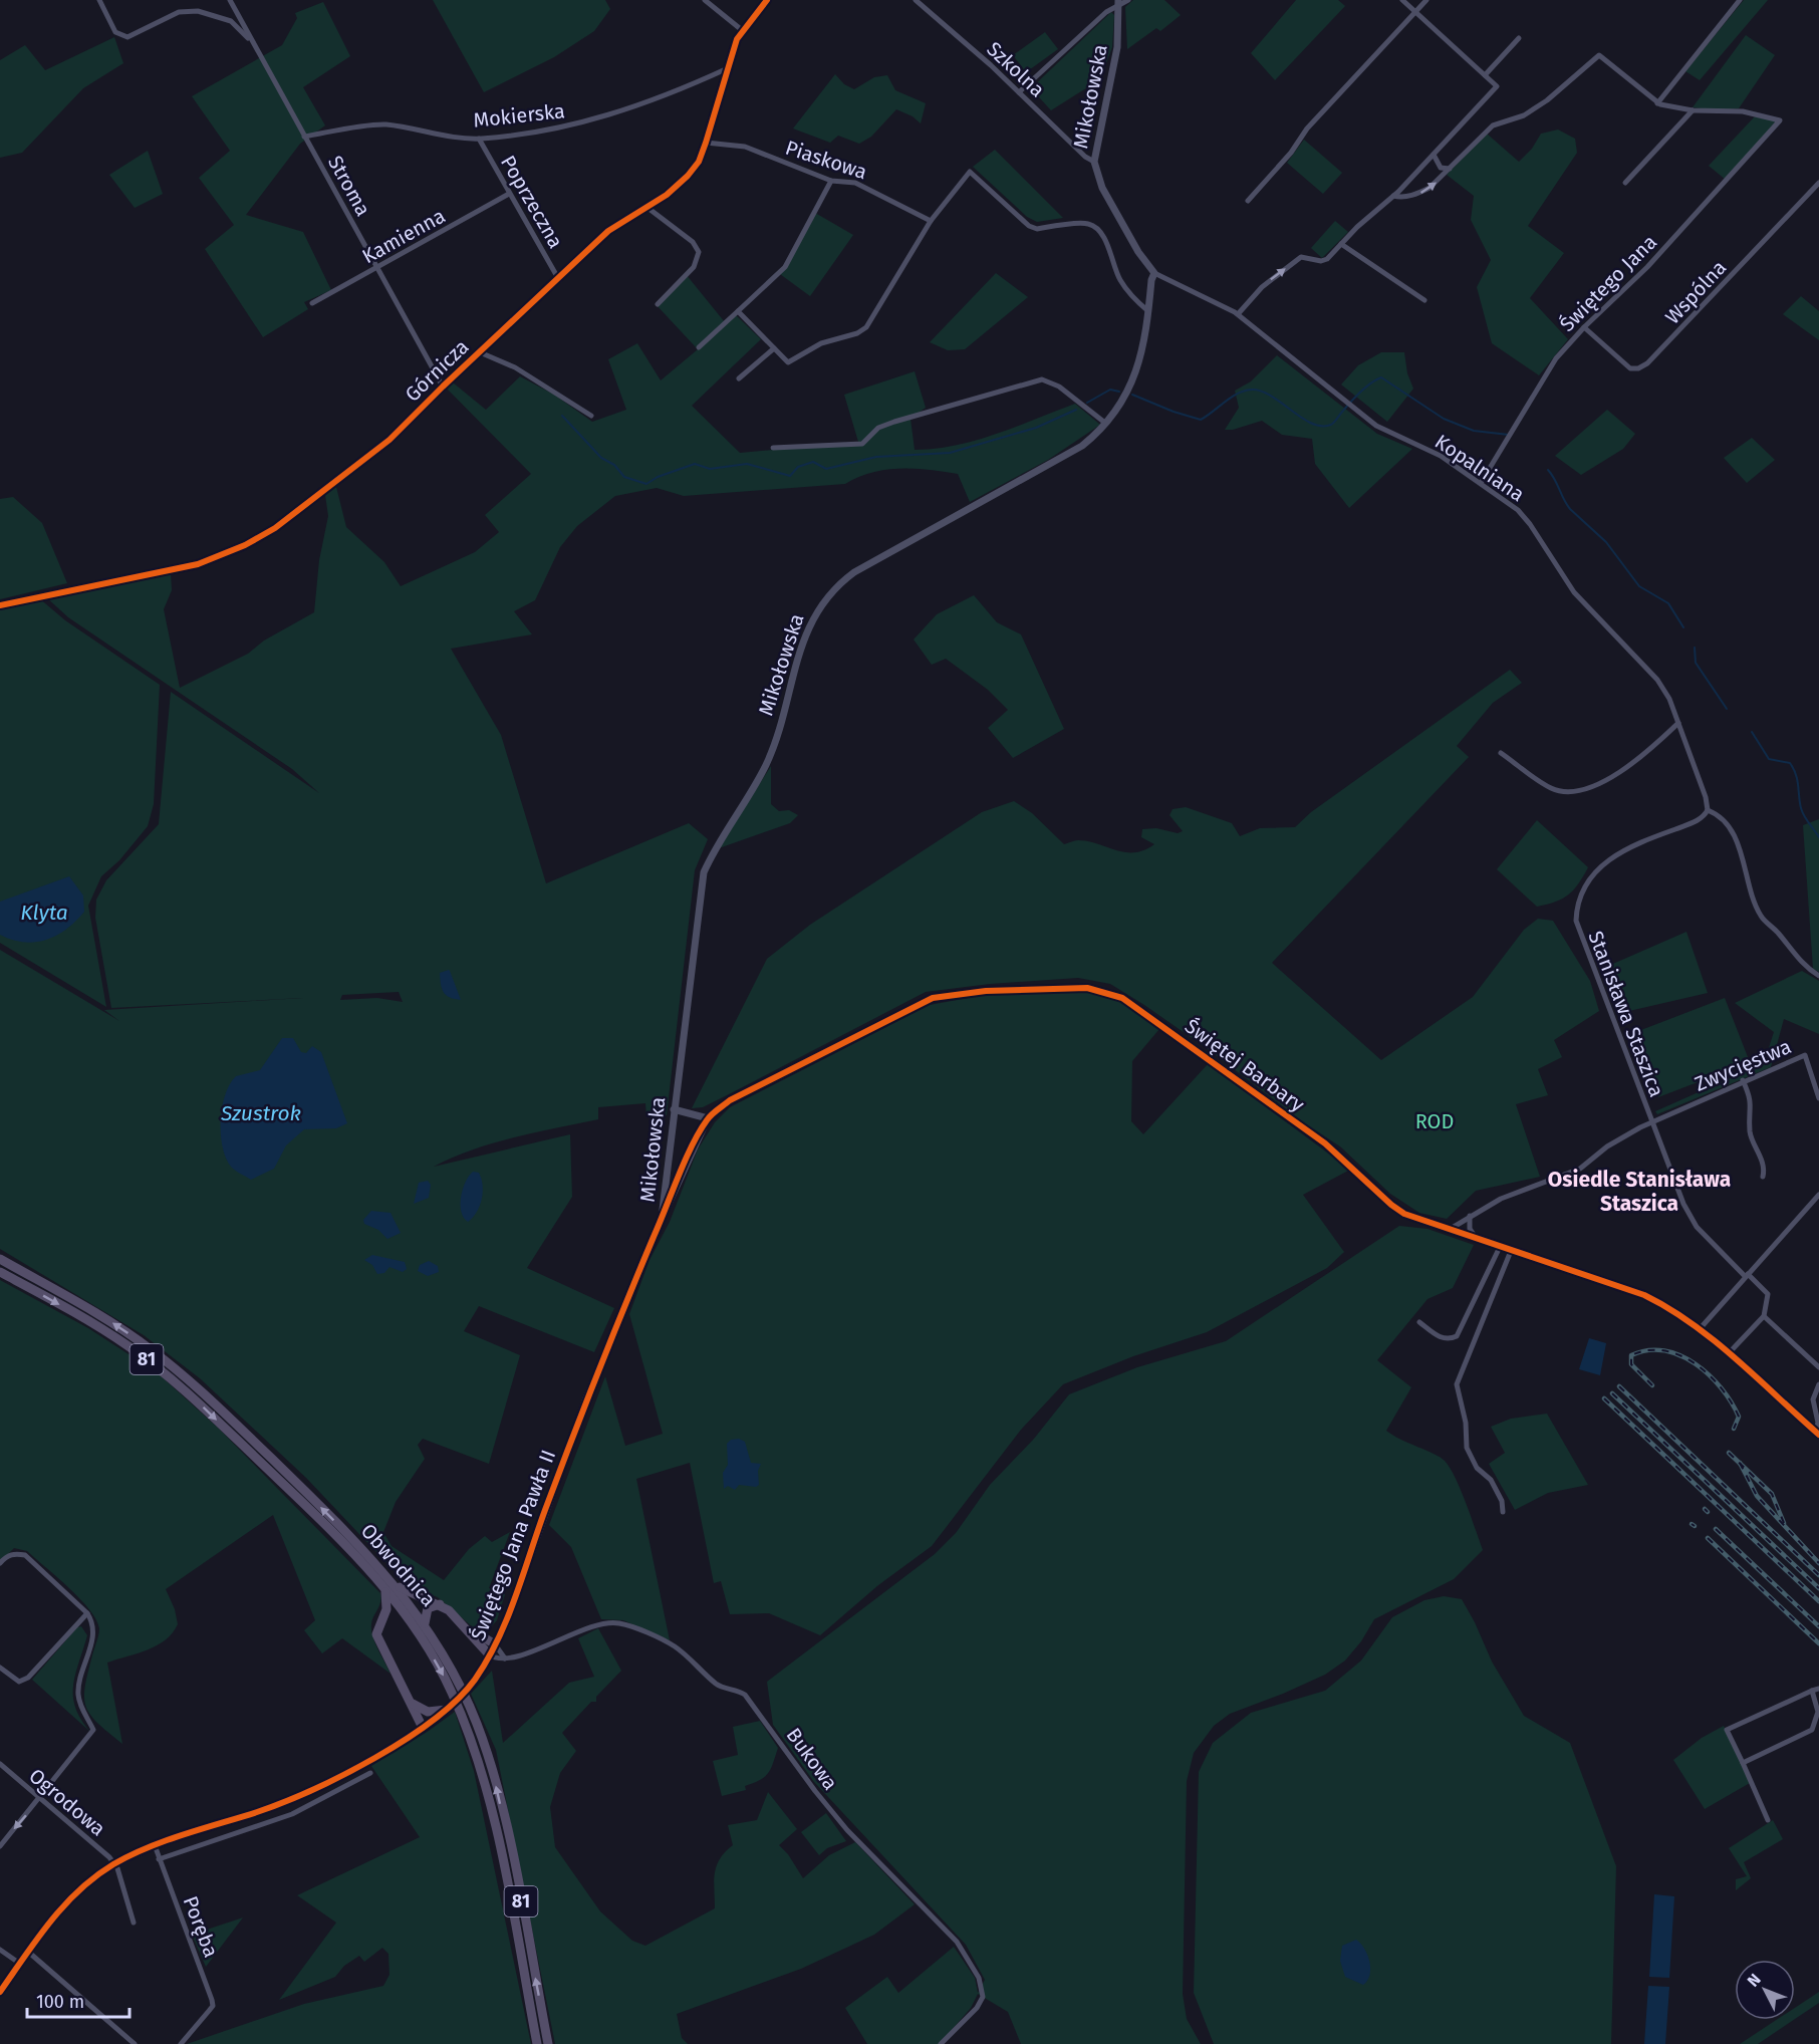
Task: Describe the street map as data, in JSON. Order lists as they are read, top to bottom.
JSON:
{
  "streets": {
    "main road": ["81", "Obwodnica"],
    "street": [
      "Szkolna",
      "Mikołowska",
      "Mokierska",
      "Piaskowa",
      "Stroma",
      "Poprzeczna",
      "Kamienna",
      "Świętego Jana",
      "Wspólna",
      "Górnicza",
      "Kopalniana",
      "Stanisława Staszica",
      "Świętej Barbary",
      "Zwycięstwa",
      "Świętego Jana Pawła II",
      "Bukowa",
      "Ogrodowa",
      "Poręba"
    ]
  },
  "crossings": [
    ["Szkolna", "Mikołowska"],
    ["Mikołowska", "Kopalniana"],
    ["Mikołowska", "Świętej Barbary"],
    ["Mikołowska", "Świętego Jana Pawła II"],
    ["Mokierska", "Stroma"],
    ["Mokierska", "Poprzeczna"],
    ["Mokierska", "Górnicza"],
    ["Piaskowa", "Górnicza"],
    ["Stroma", "Kamienna"],
    ["Stroma", "Górnicza"],
    ["Poprzeczna", "Kamienna"],
    ["Poprzeczna", "Górnicza"],
    ["Świętego Jana", "Wspólna"],
    ["Świętego Jana", "Kopalniana"],
    ["Kopalniana", "Stanisława Staszica"],
    ["Stanisława Staszica", "Świętej Barbary"],
    ["Stanisława Staszica", "Zwycięstwa"],
    ["Świętej Barbary", "Świętego Jana Pawła II"],
    ["Świętego Jana Pawła II", "Ogrodowa"],
    ["Świętego Jana Pawła II", "Poręba"]
  ],
  "districts": ["Osiedle Stanisława Staszica"],
  "water": ["Klyta", "Szustrok"],
  "parks": ["ROD"],
  "scale_bar": "100 m",
  "north": "top left"
}
